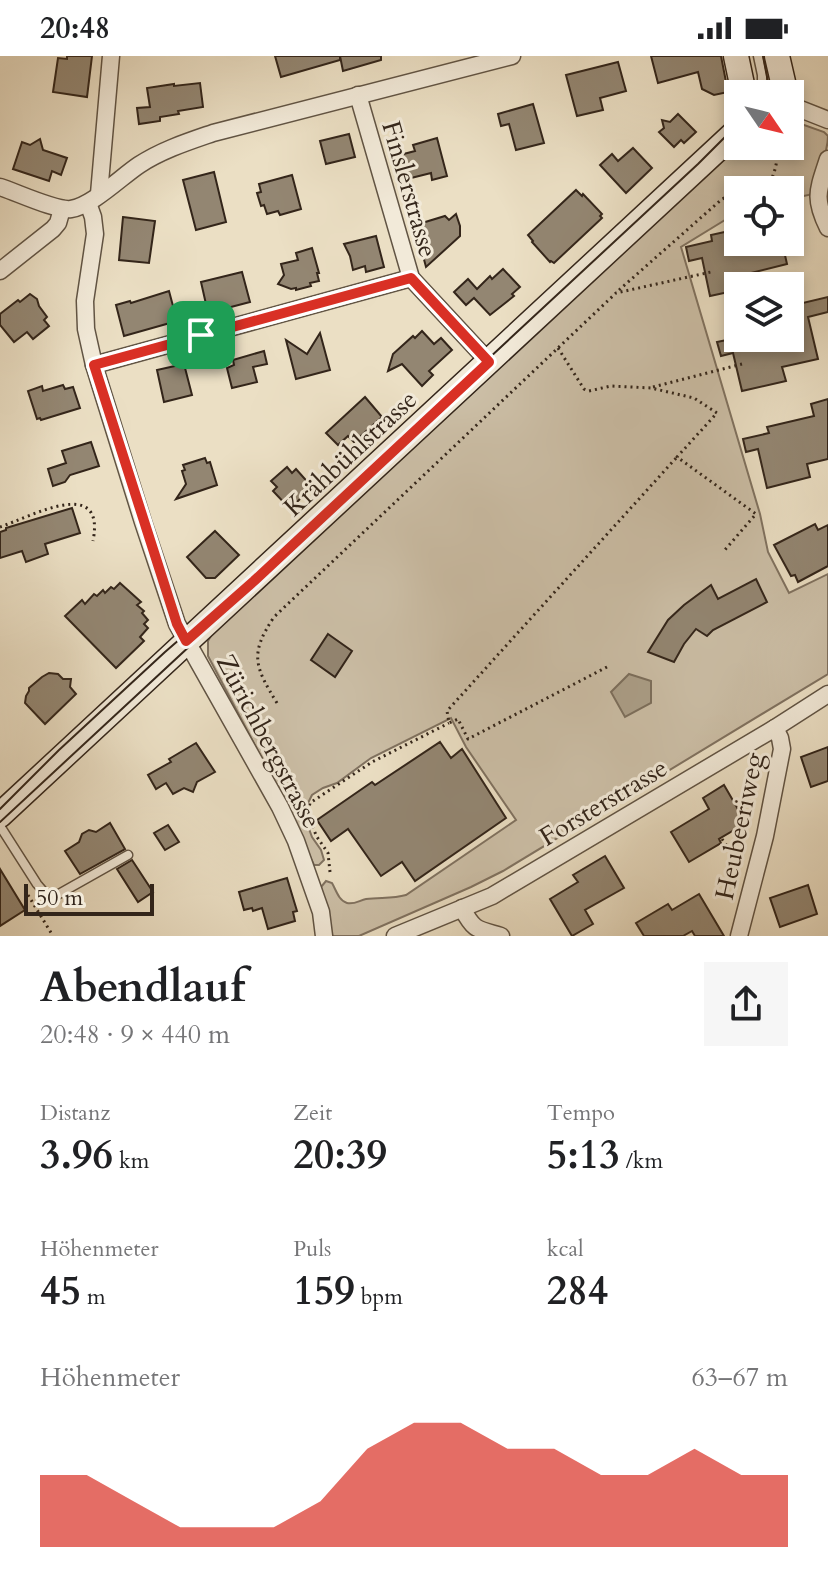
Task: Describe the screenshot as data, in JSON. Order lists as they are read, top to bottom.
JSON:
{
  "streets": {
    "street": [
      "Finslerstrasse",
      "Krähbühlstrasse",
      "Zürichbergstrasse",
      "Forsterstrasse",
      "Heubeeriweg"
    ]
  },
  "crossings": [
    ["Finslerstrasse", "Krähbühlstrasse"],
    ["Krähbühlstrasse", "Zürichbergstrasse"],
    ["Forsterstrasse", "Heubeeriweg"]
  ],
  "scale_bar": "50 m",
  "north": "bottom right",
  "page": {
    "status": "20:48",
    "scale": "50 m",
    "heading": ["Abendlauf", "20:48 · 9 × 440 m"],
    "stats": [
      ["Distanz", "3.96 km"],
      ["Zeit", "20:39"],
      ["Tempo", "5:13 /km"],
      ["Höhenmeter", "45 m"],
      ["Puls", "159 bpm"],
      ["kcal", "284"]
    ],
    "chart": ["Höhenmeter", "63–67 m"]
  }
}
